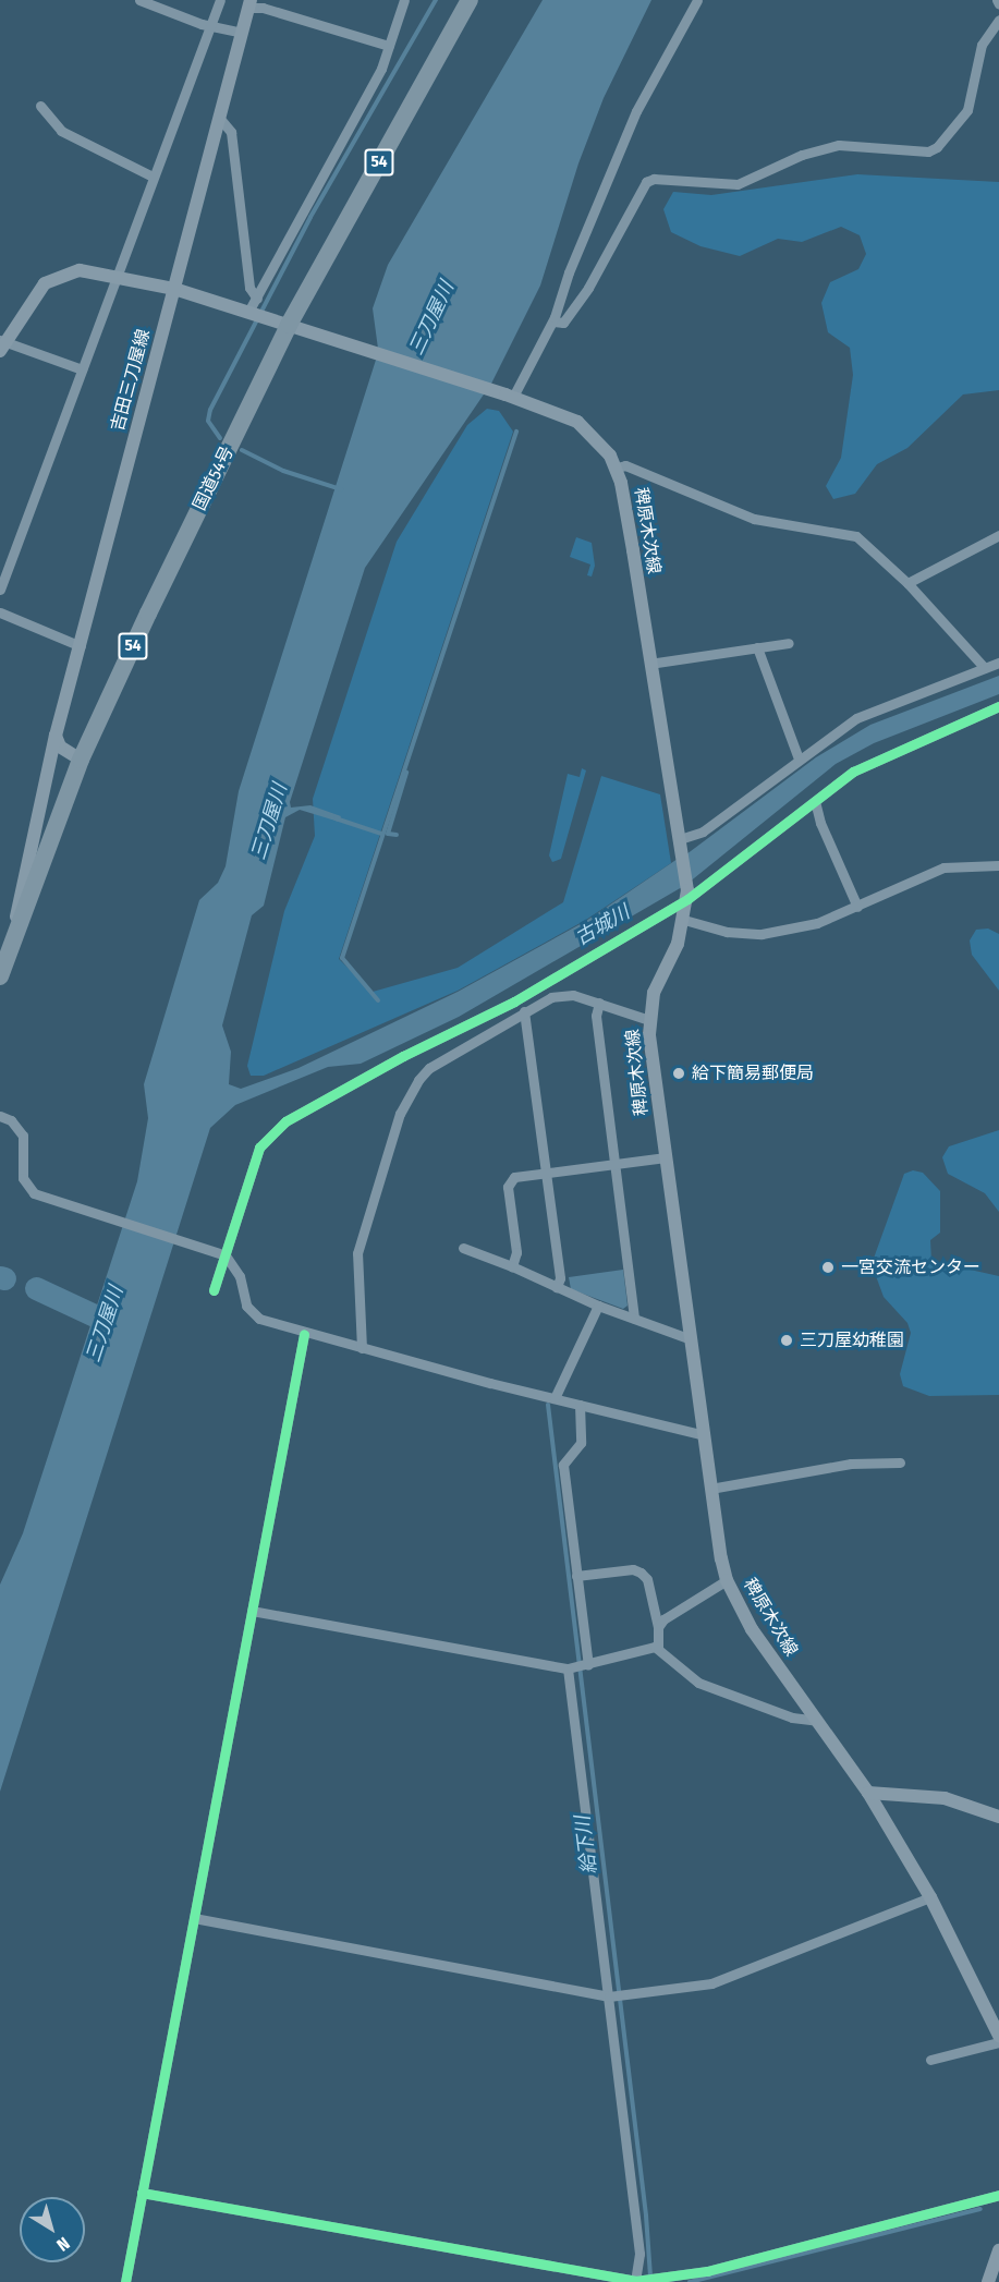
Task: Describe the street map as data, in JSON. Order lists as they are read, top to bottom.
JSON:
{
  "streets": {
    "highway": ["54", "国道54号"],
    "main road": ["吉田三刀屋線", "稗原木次線"]
  },
  "crossings": [
    ["吉田三刀屋線", "国道54号"],
    ["吉田三刀屋線", "稗原木次線"],
    ["国道54号", "稗原木次線"]
  ],
  "water": ["三刀屋川", "古城川", "給下川"],
  "places": ["給下簡易郵便局", "一宮交流センター", "三刀屋幼稚園"],
  "north": "bottom right"
}
